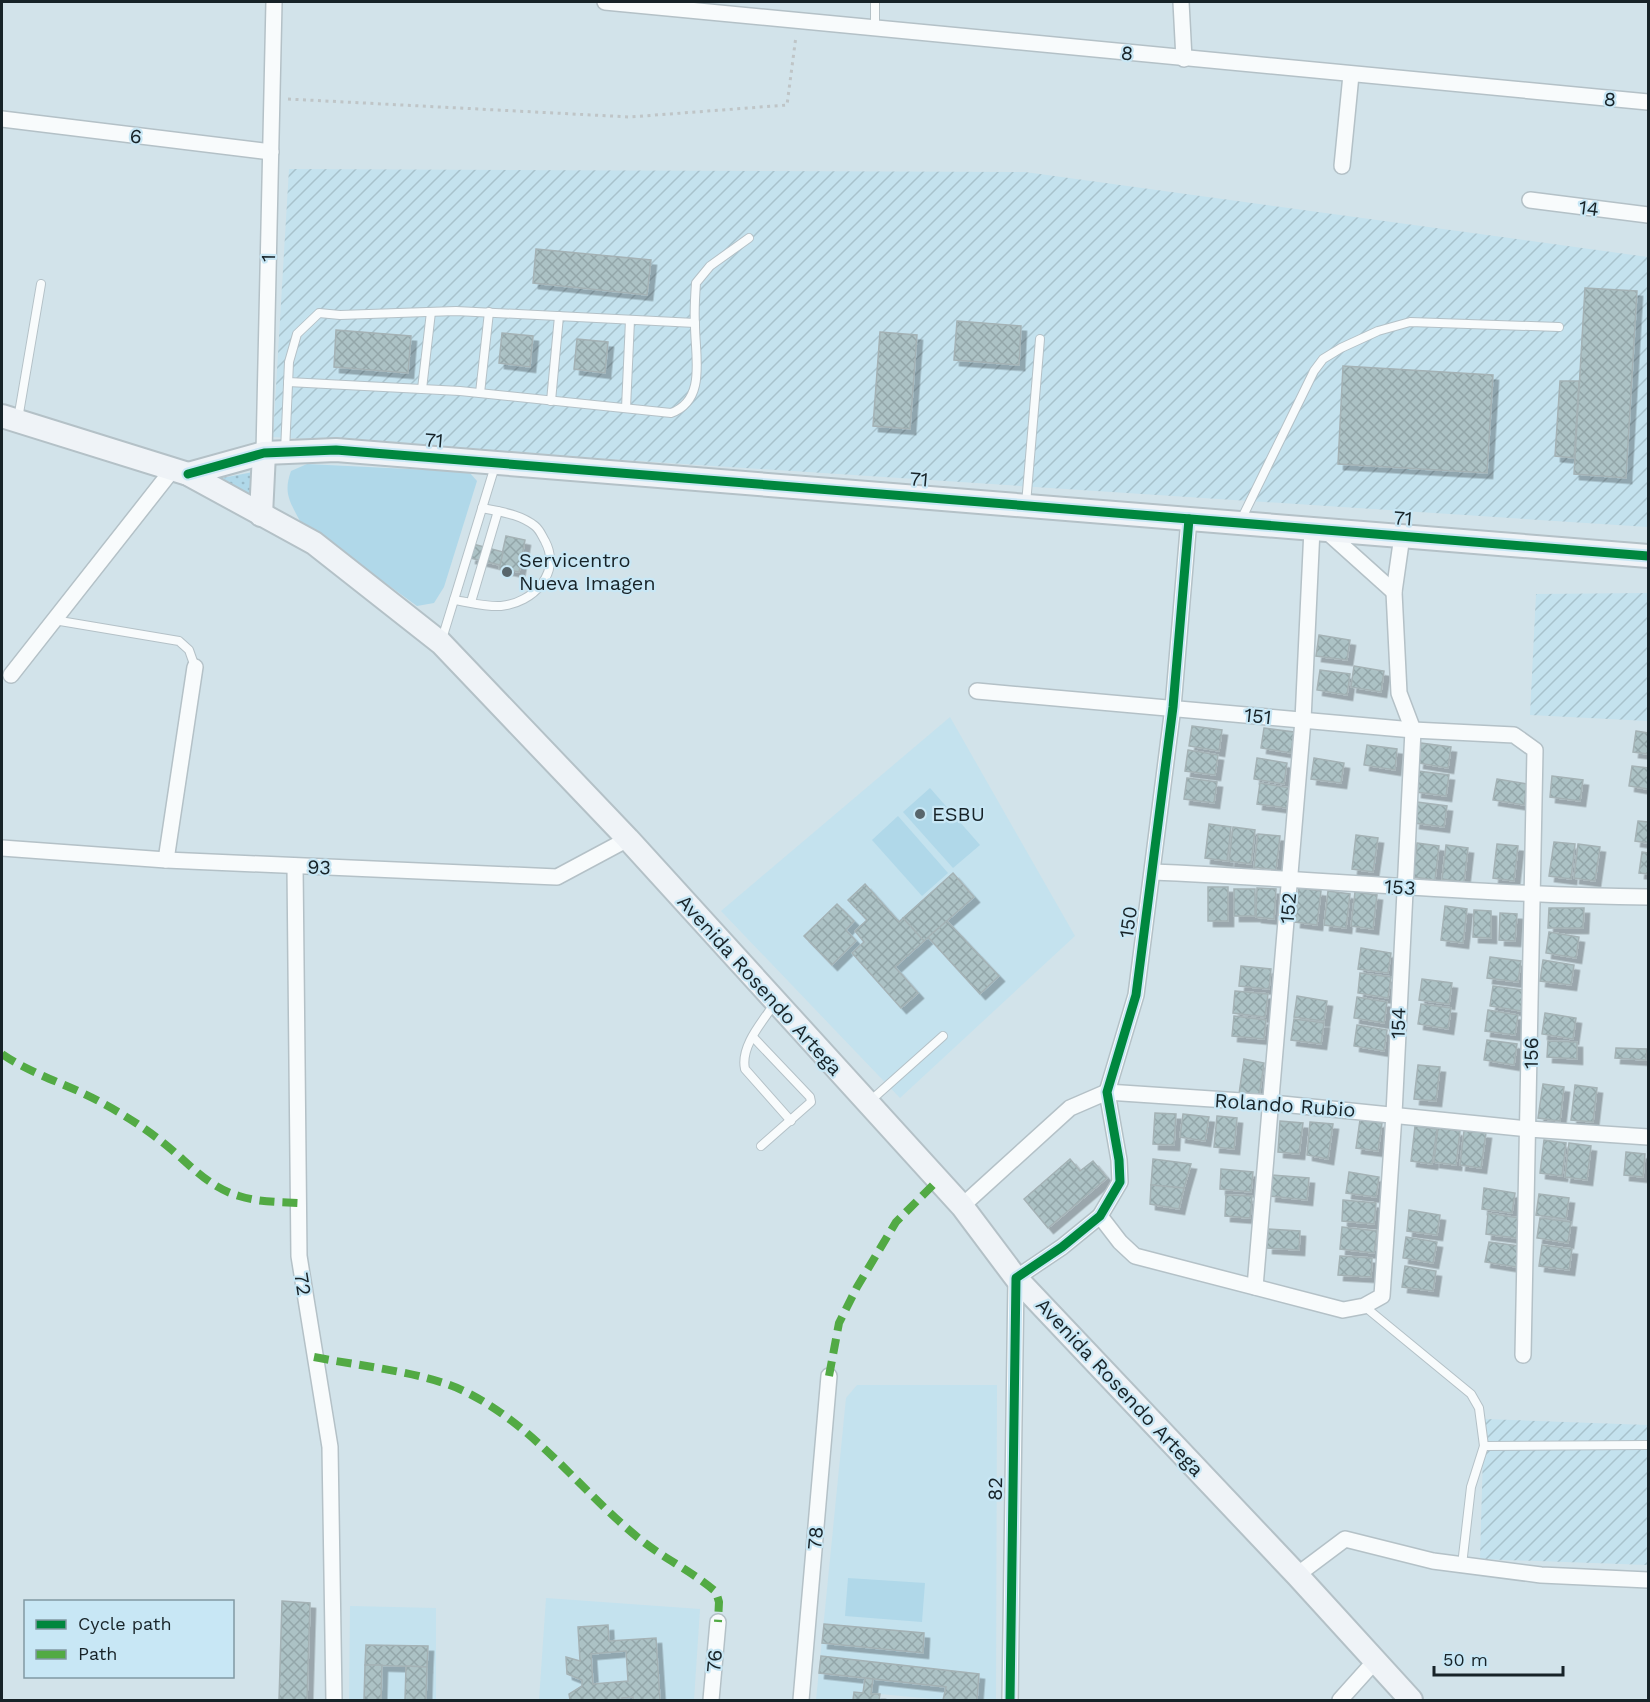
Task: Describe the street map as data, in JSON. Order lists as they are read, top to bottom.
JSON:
{
  "streets": {
    "main road": ["1", "71", "Avenida Rosendo Artega"],
    "street": [
      "8",
      "6",
      "14",
      "151",
      "93",
      "153",
      "152",
      "150",
      "154",
      "156",
      "Rolando Rubio",
      "72",
      "82",
      "78",
      "76"
    ]
  },
  "crossings": [
    ["6", "1"],
    ["1", "71"],
    ["1", "Avenida Rosendo Artega"],
    ["71", "152"],
    ["71", "150"],
    ["71", "Avenida Rosendo Artega"],
    ["151", "152"],
    ["151", "150"],
    ["151", "154"],
    ["151", "156"],
    ["93", "Avenida Rosendo Artega"],
    ["93", "72"],
    ["153", "152"],
    ["153", "150"],
    ["153", "154"],
    ["153", "156"],
    ["152", "Rolando Rubio"],
    ["150", "Avenida Rosendo Artega"],
    ["150", "Rolando Rubio"],
    ["150", "82"],
    ["Avenida Rosendo Artega", "Rolando Rubio"],
    ["Avenida Rosendo Artega", "82"],
    ["154", "Rolando Rubio"],
    ["156", "Rolando Rubio"]
  ],
  "places": ["Servicentro Nueva Imagen", "ESBU"],
  "legend": ["Cycle path", "Path"],
  "scale_bar": "50 m"
}
